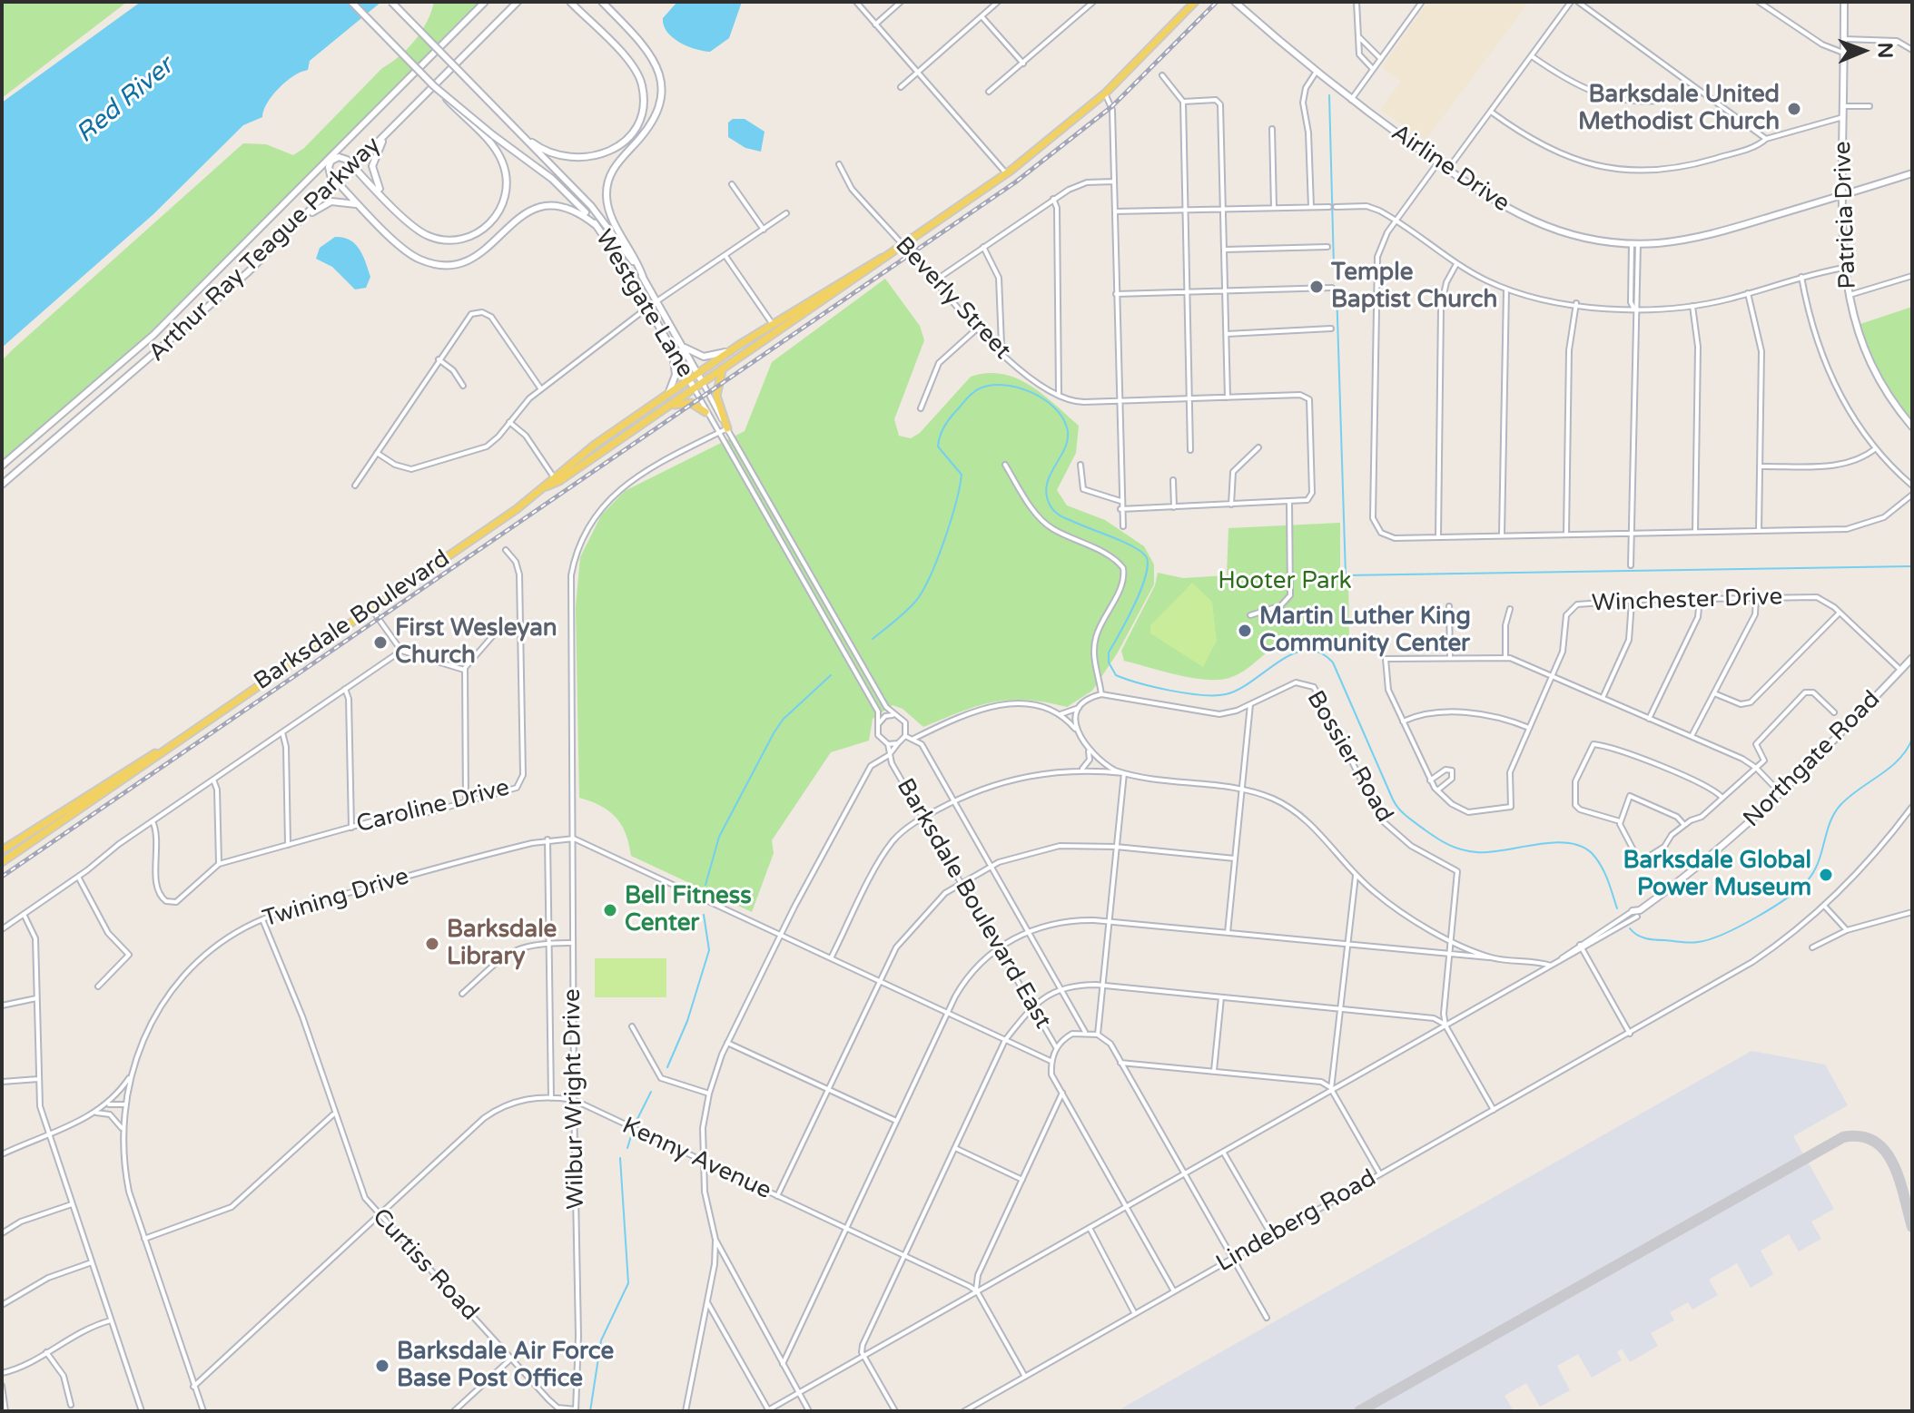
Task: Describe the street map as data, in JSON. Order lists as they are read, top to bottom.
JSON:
{
  "streets": {
    "main road": [
      "Airline Drive",
      "Patricia Drive",
      "Arthur Ray Teague Parkway",
      "Westgate Lane",
      "Barksdale Boulevard",
      "Northgate Road"
    ],
    "street": [
      "Beverly Street",
      "Winchester Drive",
      "Bossier Road",
      "Caroline Drive",
      "Twining Drive",
      "Barksdale Boulevard East",
      "Wilbur Wright Drive",
      "Kenny Avenue",
      "Lindeberg Road",
      "Curtiss Road"
    ]
  },
  "crossings": [
    ["Airline Drive", "Patricia Drive"],
    ["Beverly Street", "Barksdale Boulevard"],
    ["Westgate Lane", "Barksdale Boulevard"],
    ["Winchester Drive", "Northgate Road"],
    ["Twining Drive", "Wilbur Wright Drive"],
    ["Twining Drive", "Kenny Avenue"],
    ["Twining Drive", "Curtiss Road"],
    ["Barksdale Boulevard East", "Lindeberg Road"],
    ["Wilbur Wright Drive", "Kenny Avenue"],
    ["Wilbur Wright Drive", "Curtiss Road"],
    ["Kenny Avenue", "Curtiss Road"]
  ],
  "water": ["Red River"],
  "parks": ["Hooter Park"],
  "places": [
    "Barksdale United Methodist Church",
    "Temple Baptist Church",
    "Martin Luther King Community Center",
    "First Wesleyan Church",
    "Barksdale Global Power Museum",
    "Bell Fitness Center",
    "Barksdale Library",
    "Barksdale Air Force Base Post Office"
  ],
  "north": "right"
}
